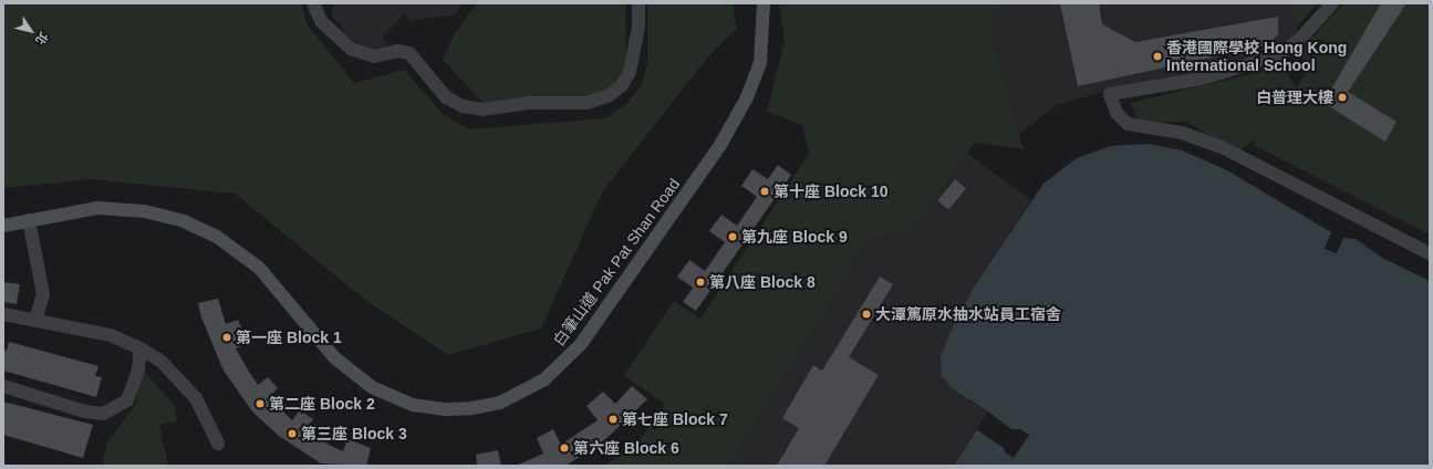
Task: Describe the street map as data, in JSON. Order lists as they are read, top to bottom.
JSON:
{
  "streets": {
    "street": ["白筆山道 Pak Pat Shan Road"]
  },
  "places": [
    "香港國際學校 Hong Kong International School",
    "白普理大樓",
    "第十座 Block 10",
    "第九座 Block 9",
    "第八座 Block 8",
    "大潭篤原水抽水站員工宿舍",
    "第一座 Block 1",
    "第二座 Block 2",
    "第七座 Block 7",
    "第三座 Block 3",
    "第六座 Block 6"
  ],
  "north": "bottom right"
}
